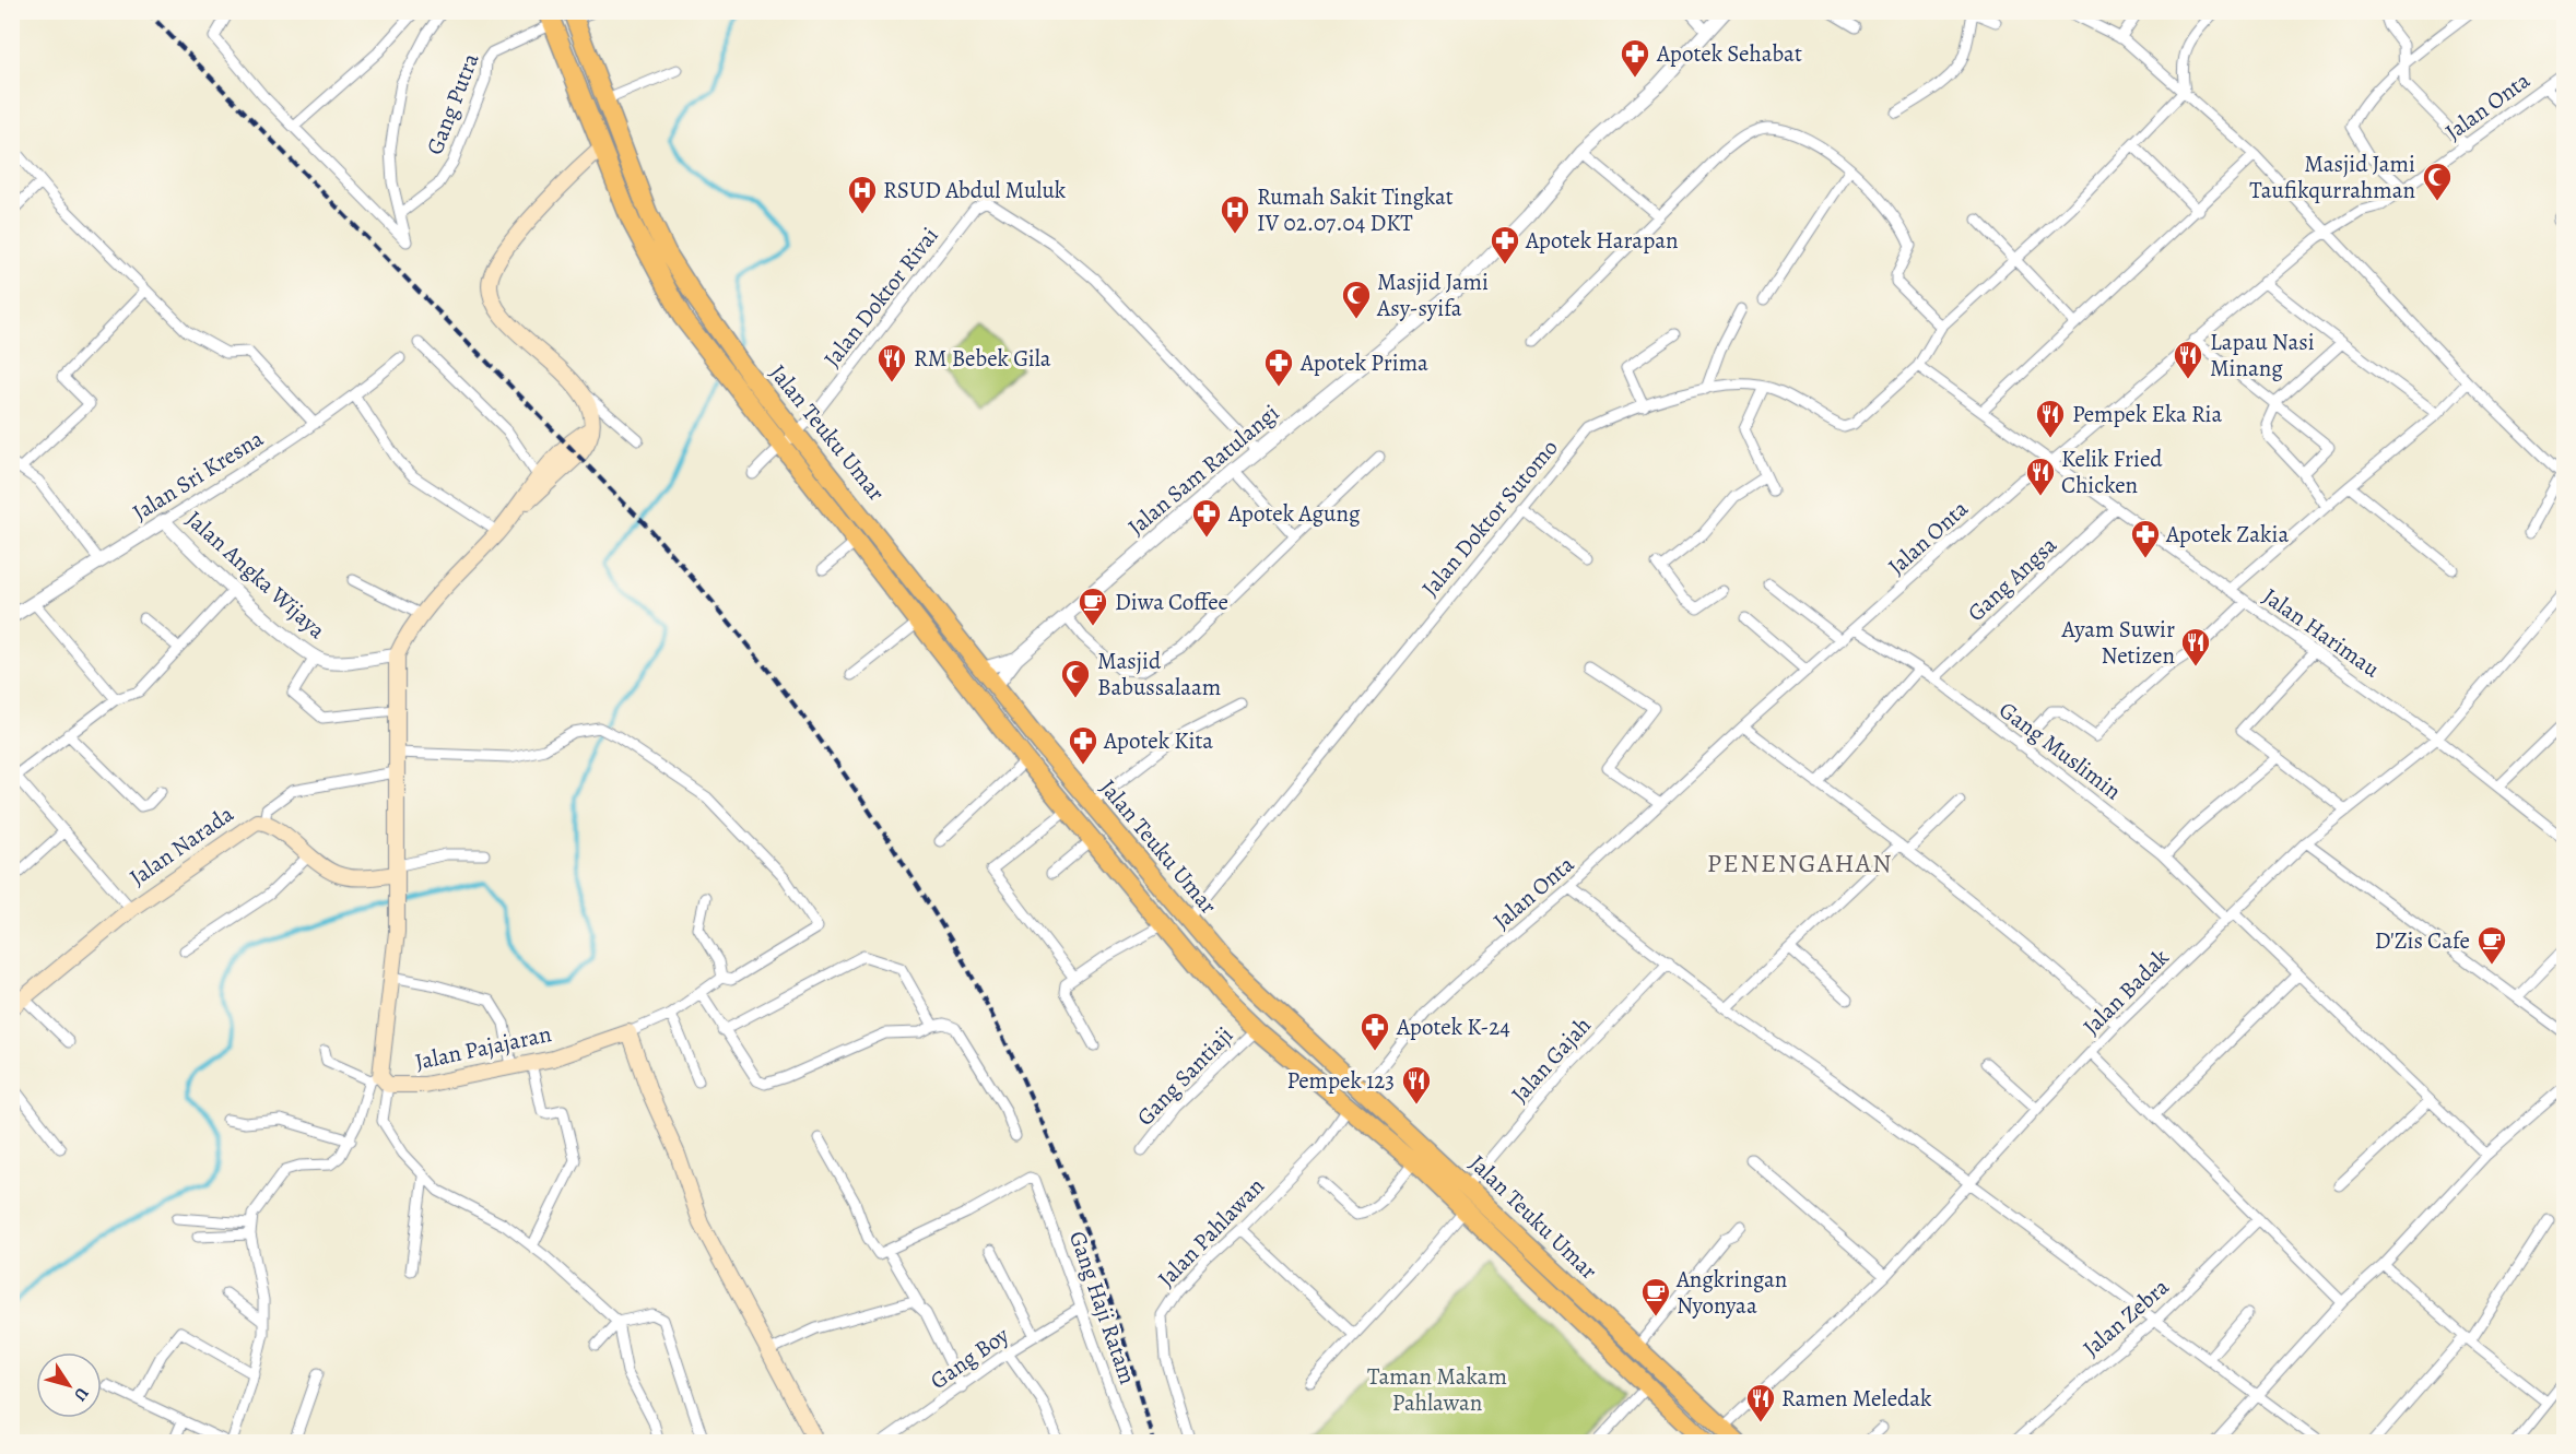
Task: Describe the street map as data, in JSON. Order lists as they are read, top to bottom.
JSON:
{
  "streets": {
    "highway": ["Jalan Teuku Umar"],
    "main road": ["Jalan Narada", "Jalan Pajajaran"],
    "street": [
      "Gang Putra",
      "Jalan Onta",
      "Jalan Doktor Rivai",
      "Jalan Sam Ratulangi",
      "Jalan Sri Kresna",
      "Jalan Doktor Sutomo",
      "Jalan Angka Wijaya",
      "Gang Angsa",
      "Jalan Harimau",
      "Gang Muslimin",
      "Jalan Badak",
      "Jalan Gajah",
      "Gang Santiaji",
      "Jalan Pahlawan",
      "Gang Haji Ratam",
      "Jalan Zebra",
      "Gang Boy"
    ]
  },
  "crossings": [
    ["Gang Putra", "Jalan Teuku Umar"],
    ["Jalan Onta", "Jalan Teuku Umar"],
    ["Jalan Onta", "Jalan Harimau"],
    ["Jalan Onta", "Gang Muslimin"],
    ["Jalan Doktor Rivai", "Jalan Teuku Umar"],
    ["Jalan Doktor Rivai", "Jalan Sam Ratulangi"],
    ["Jalan Teuku Umar", "Jalan Sam Ratulangi"],
    ["Jalan Teuku Umar", "Jalan Doktor Sutomo"],
    ["Jalan Teuku Umar", "Jalan Badak"],
    ["Jalan Teuku Umar", "Jalan Gajah"],
    ["Jalan Teuku Umar", "Gang Santiaji"],
    ["Jalan Teuku Umar", "Jalan Pahlawan"],
    ["Jalan Sri Kresna", "Jalan Angka Wijaya"],
    ["Jalan Doktor Sutomo", "Jalan Harimau"],
    ["Jalan Angka Wijaya", "Jalan Pajajaran"],
    ["Gang Angsa", "Jalan Harimau"],
    ["Gang Angsa", "Gang Muslimin"],
    ["Jalan Harimau", "Jalan Badak"],
    ["Gang Muslimin", "Jalan Badak"],
    ["Jalan Narada", "Jalan Pajajaran"],
    ["Gang Haji Ratam", "Gang Boy"]
  ],
  "districts": ["PENENGAHAN"],
  "parks": ["Taman Makam Pahlawan"],
  "places": {
    "pharmacy": [
      "Apotek Sehabat",
      "Apotek Harapan",
      "Apotek Prima",
      "Apotek Agung",
      "Apotek Zakia",
      "Apotek Kita",
      "Apotek K-24"
    ],
    "mosque": ["Masjid Jami Taufikqurrahman", "Masjid Jami Asy-syifa", "Masjid Babussalaam"],
    "hospital": ["RSUD Abdul Muluk", "Rumah Sakit Tingkat IV 02.07.04 DKT"],
    "restaurant": [
      "Lapau Nasi Minang",
      "RM Bebek Gila",
      "Pempek Eka Ria",
      "Kelik Fried Chicken",
      "Ayam Suwir Netizen",
      "Pempek 123",
      "Ramen Meledak"
    ],
    "cafe": ["Diwa Coffee", "D'Zis Cafe", "Angkringan Nyonyaa"]
  },
  "north": "bottom right"
}
